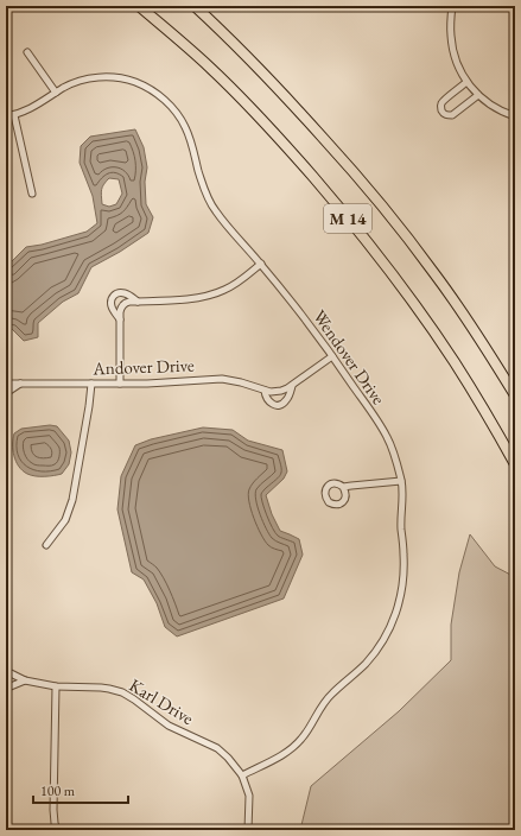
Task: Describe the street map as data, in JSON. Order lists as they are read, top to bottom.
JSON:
{
  "streets": {
    "highway": ["M 14"],
    "street": ["Wendover Drive", "Andover Drive", "Karl Drive"]
  },
  "crossings": [
    ["Wendover Drive", "Andover Drive"],
    ["Wendover Drive", "Karl Drive"]
  ],
  "scale_bar": "100 m"
}
